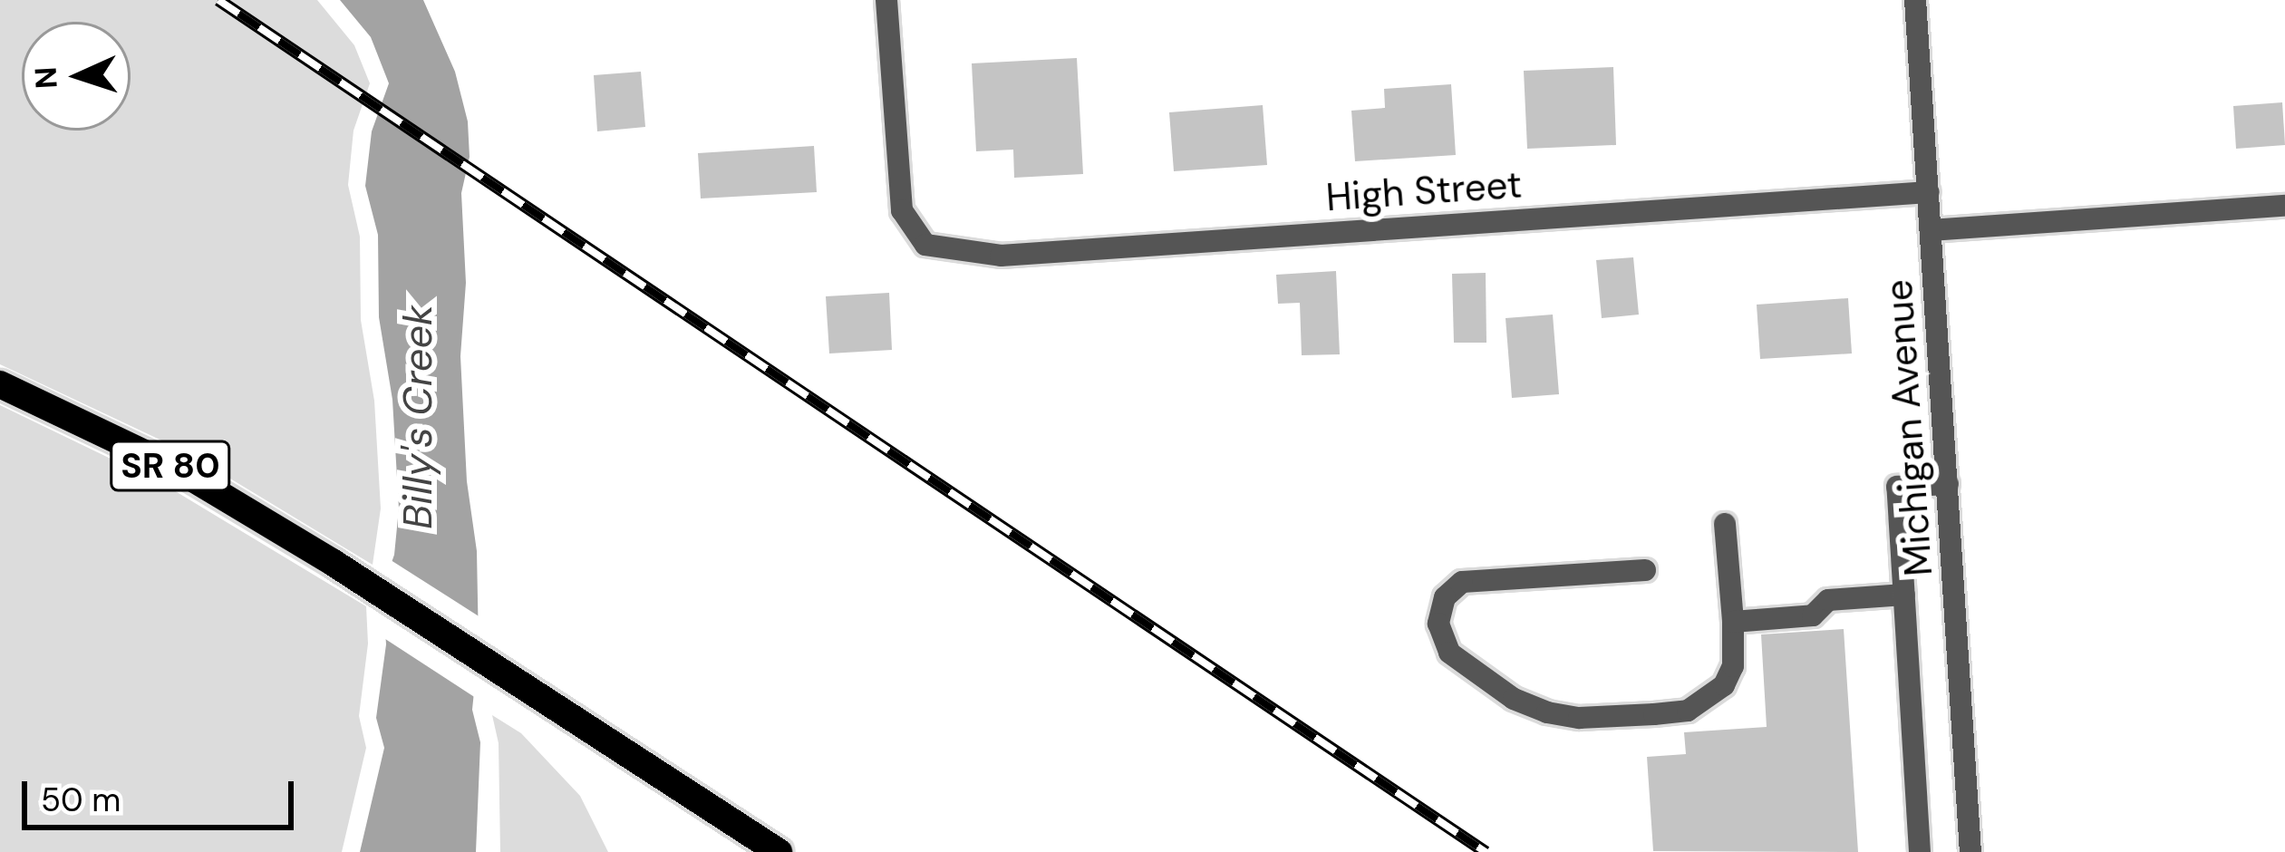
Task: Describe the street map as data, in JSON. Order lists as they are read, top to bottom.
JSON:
{
  "streets": {
    "main road": ["SR 80"],
    "street": ["High Street", "Michigan Avenue"]
  },
  "crossings": [
    ["High Street", "Michigan Avenue"]
  ],
  "water": ["Billy's Creek"],
  "scale_bar": "50 m",
  "north": "left"
}
